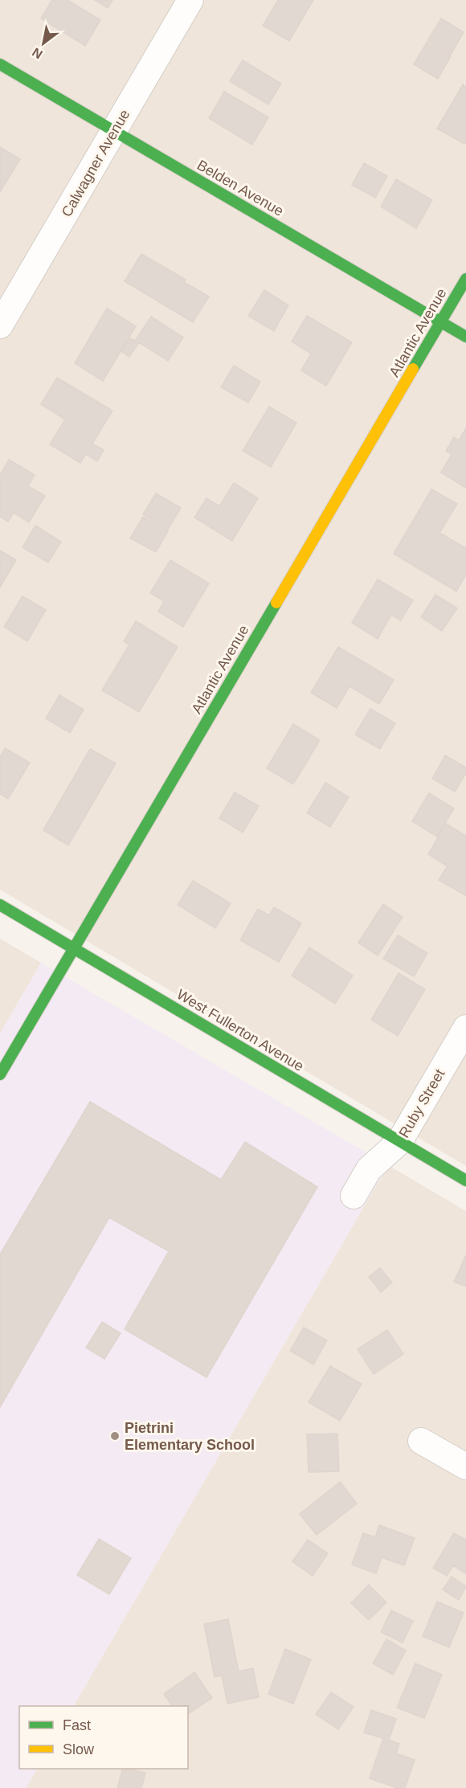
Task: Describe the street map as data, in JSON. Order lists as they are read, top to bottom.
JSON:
{
  "streets": {
    "street": [
      "Calwagner Avenue",
      "Belden Avenue",
      "Atlantic Avenue",
      "West Fullerton Avenue",
      "Ruby Street"
    ]
  },
  "crossings": [
    ["Calwagner Avenue", "Belden Avenue"],
    ["Belden Avenue", "Atlantic Avenue"],
    ["Atlantic Avenue", "West Fullerton Avenue"],
    ["West Fullerton Avenue", "Ruby Street"]
  ],
  "places": ["Pietrini Elementary School"],
  "legend": ["Fast", "Slow"],
  "north": "bottom left"
}
